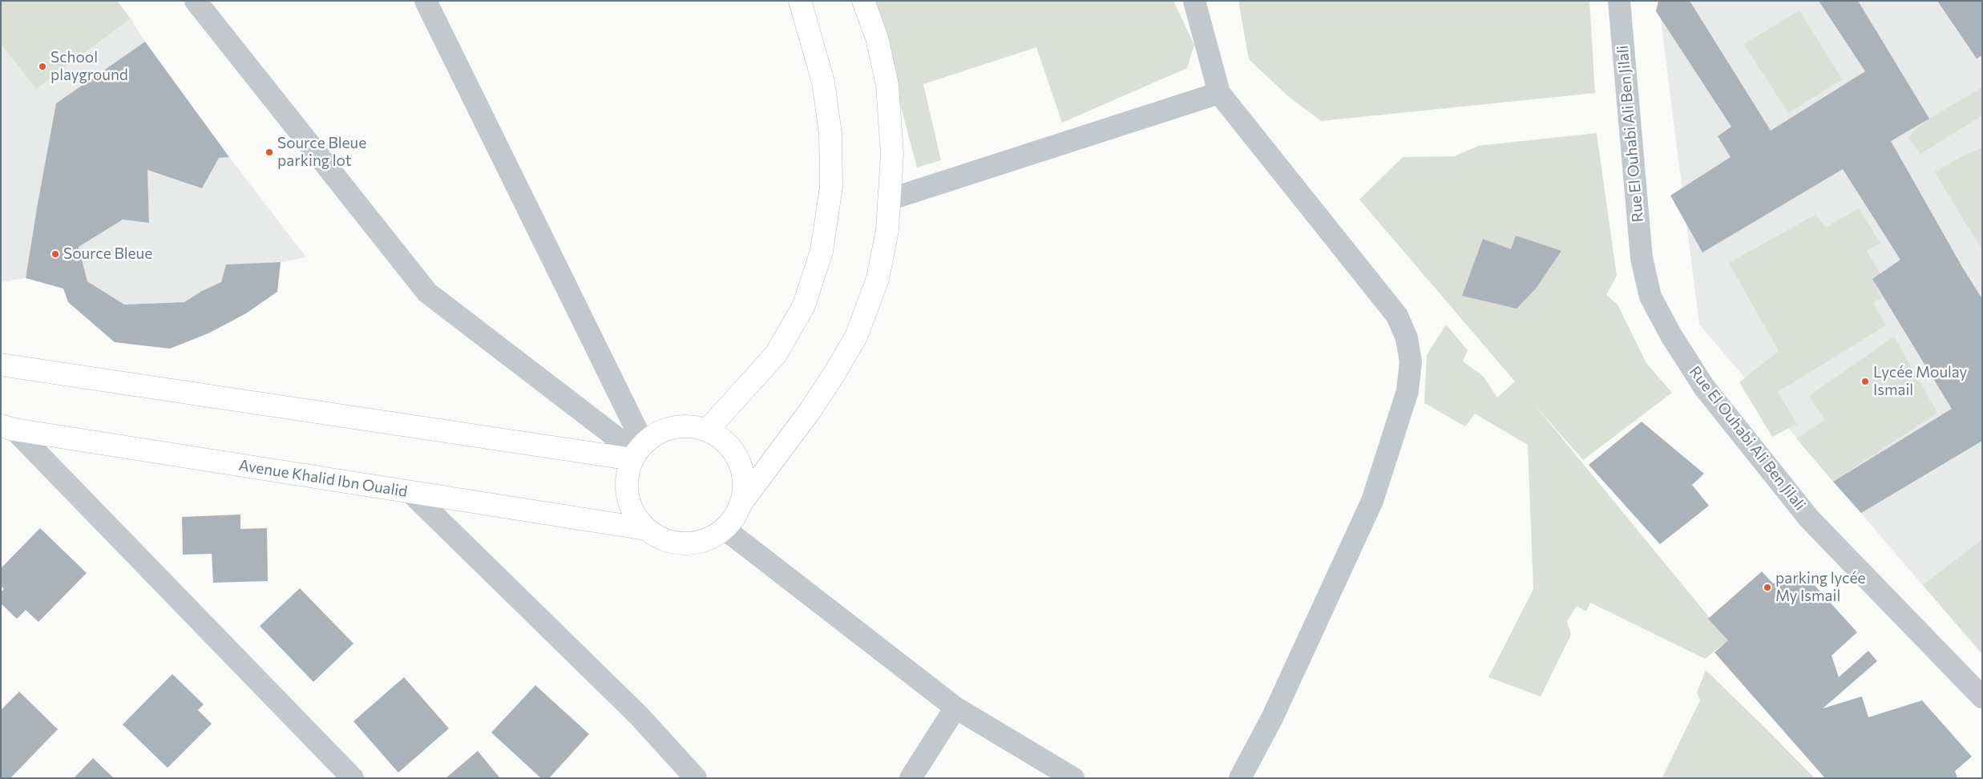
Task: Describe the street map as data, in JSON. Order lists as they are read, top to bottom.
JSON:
{
  "streets": {
    "main road": ["Avenue Khalid Ibn Oualid"],
    "street": ["Rue El Ouhabi Ali Ben Jilali"]
  },
  "places": [
    "School playground",
    "Source Bleue parking lot",
    "Source Bleue",
    "Lycée Moulay Ismail",
    "parking lycée My Ismail"
  ]
}
